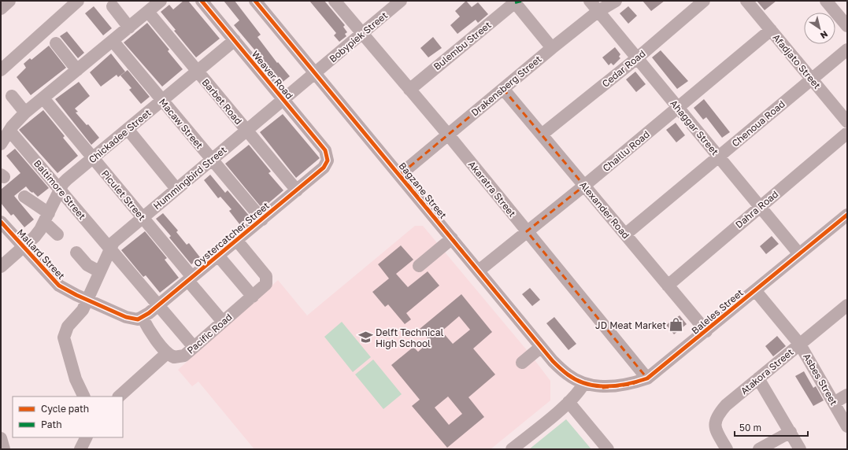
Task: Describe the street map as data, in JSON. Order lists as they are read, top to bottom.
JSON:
{
  "streets": {
    "street": [
      "Bobypiek Street",
      "Bulembu Street",
      "Afadjato Street",
      "Cedar Road",
      "Weaver Road",
      "Drakensberg Street",
      "Barbet Road",
      "Macaw Street",
      "Chenoua Road",
      "Ahaggar Street",
      "Chickadee Street",
      "Chaillu Road",
      "Hummingbird Street",
      "Akaratra Street",
      "Baltimore Street",
      "Bagzane Street",
      "Piculet Street",
      "Dahra Road",
      "Alexander Road",
      "Oystercatcher Street",
      "Mallard Street",
      "Baleles Street",
      "Pacific Road",
      "Atakora Street",
      "Asbes Street"
    ]
  },
  "crossings": [
    ["Bobypiek Street", "Hummingbird Street"],
    ["Bobypiek Street", "Akaratra Street"],
    ["Bobypiek Street", "Bagzane Street"],
    ["Bulembu Street", "Akaratra Street"],
    ["Afadjato Street", "Chenoua Road"],
    ["Afadjato Street", "Chaillu Road"],
    ["Cedar Road", "Ahaggar Street"],
    ["Cedar Road", "Alexander Road"],
    ["Weaver Road", "Chickadee Street"],
    ["Weaver Road", "Hummingbird Street"],
    ["Weaver Road", "Oystercatcher Street"],
    ["Drakensberg Street", "Ahaggar Street"],
    ["Drakensberg Street", "Akaratra Street"],
    ["Drakensberg Street", "Bagzane Street"],
    ["Drakensberg Street", "Alexander Road"],
    ["Barbet Road", "Chickadee Street"],
    ["Barbet Road", "Hummingbird Street"],
    ["Barbet Road", "Oystercatcher Street"],
    ["Macaw Street", "Chickadee Street"],
    ["Macaw Street", "Hummingbird Street"],
    ["Macaw Street", "Oystercatcher Street"],
    ["Chenoua Road", "Ahaggar Street"],
    ["Chenoua Road", "Alexander Road"],
    ["Ahaggar Street", "Chaillu Road"],
    ["Ahaggar Street", "Dahra Road"],
    ["Ahaggar Street", "Baleles Street"],
    ["Chickadee Street", "Baltimore Street"],
    ["Chickadee Street", "Piculet Street"],
    ["Chickadee Street", "Mallard Street"],
    ["Chaillu Road", "Akaratra Street"],
    ["Chaillu Road", "Bagzane Street"],
    ["Chaillu Road", "Alexander Road"],
    ["Hummingbird Street", "Baltimore Street"],
    ["Hummingbird Street", "Bagzane Street"],
    ["Hummingbird Street", "Piculet Street"],
    ["Hummingbird Street", "Mallard Street"],
    ["Akaratra Street", "Baleles Street"],
    ["Baltimore Street", "Oystercatcher Street"],
    ["Baltimore Street", "Pacific Road"],
    ["Bagzane Street", "Baleles Street"],
    ["Piculet Street", "Oystercatcher Street"],
    ["Piculet Street", "Pacific Road"],
    ["Dahra Road", "Alexander Road"],
    ["Alexander Road", "Baleles Street"],
    ["Oystercatcher Street", "Mallard Street"],
    ["Oystercatcher Street", "Pacific Road"],
    ["Baleles Street", "Asbes Street"],
    ["Atakora Street", "Asbes Street"]
  ],
  "places": {
    "shop": ["JD Meat Market"],
    "school or university": ["Delft Technical High School"]
  },
  "legend": ["Cycle path", "Path"],
  "scale_bar": "50 m",
  "north": "bottom right"
}
